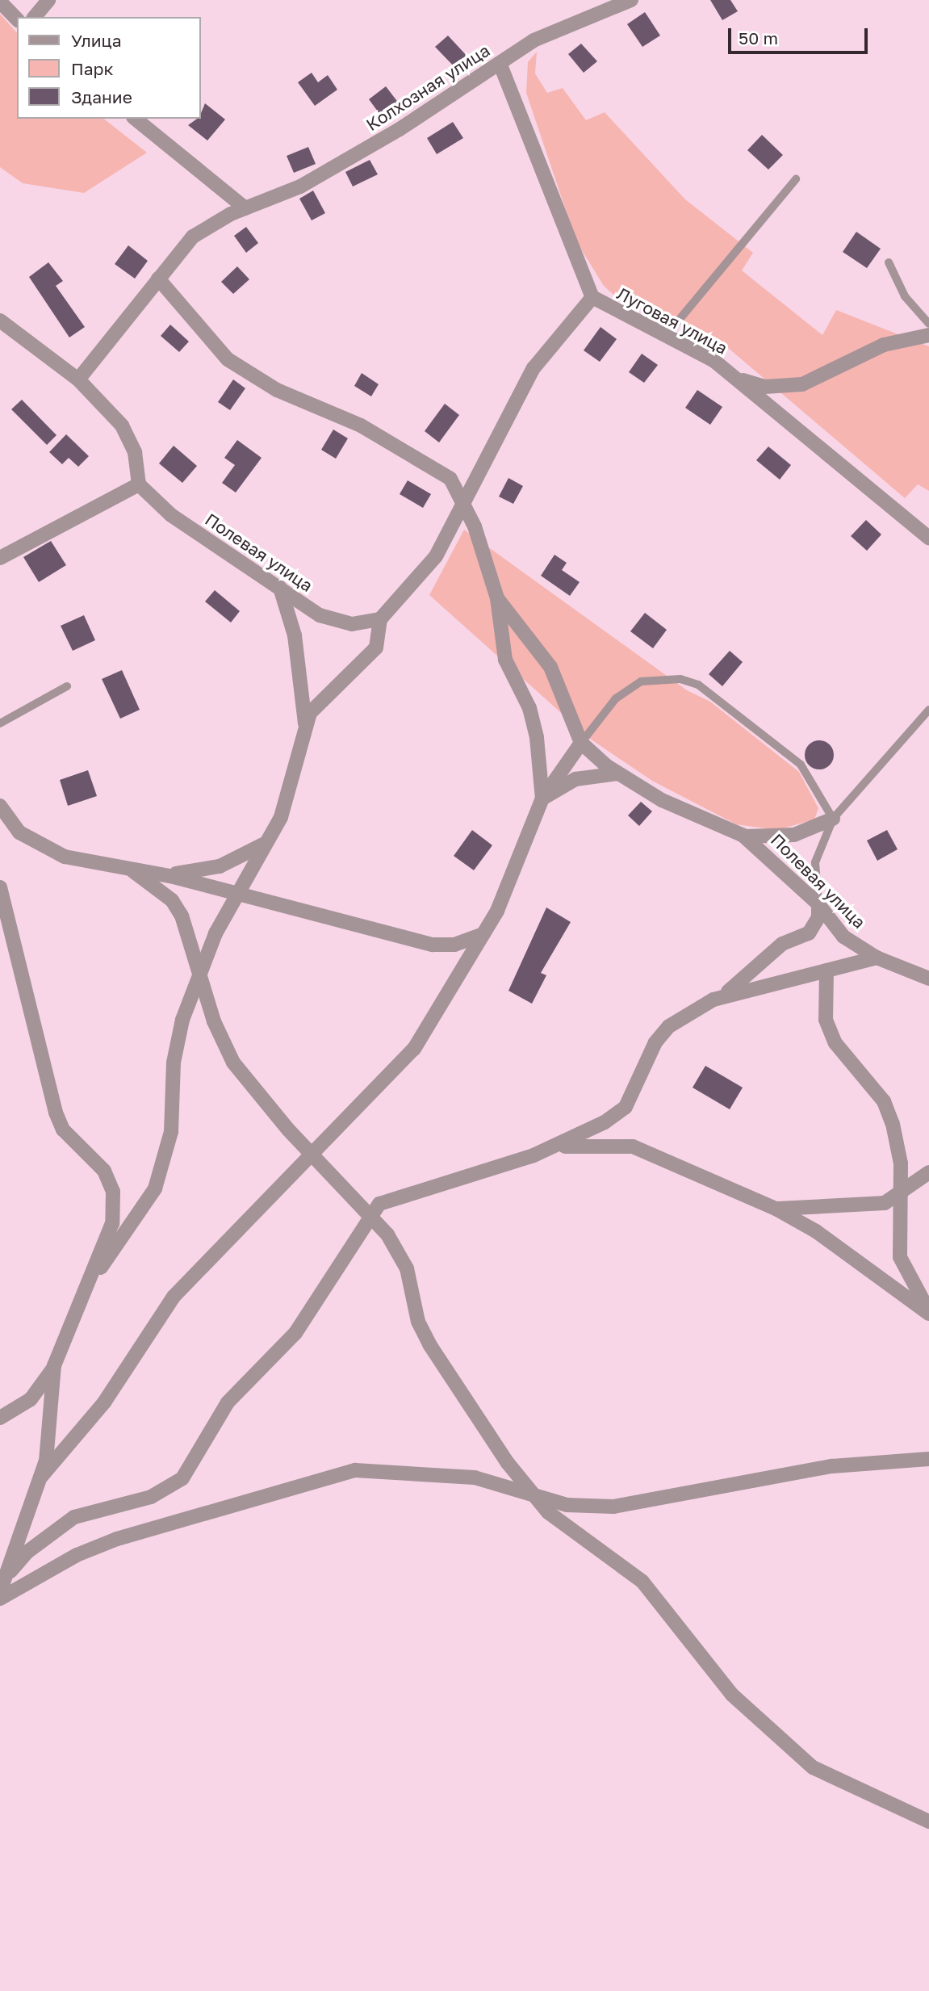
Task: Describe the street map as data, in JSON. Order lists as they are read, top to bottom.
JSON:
{
  "streets": {
    "street": ["Колхозная улица", "Луговая улица", "Полевая улица"]
  },
  "crossings": [
    ["Колхозная улица", "Луговая улица"],
    ["Колхозная улица", "Полевая улица"]
  ],
  "legend": ["Улица", "Парк", "Здание"],
  "scale_bar": "50 m"
}
